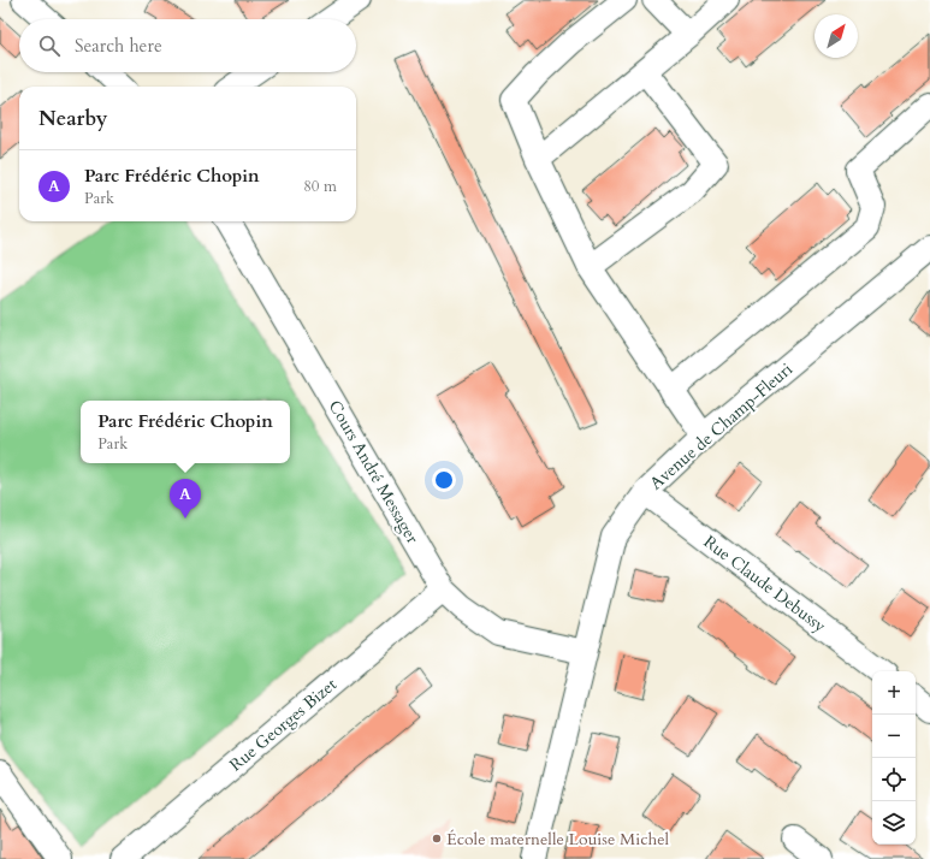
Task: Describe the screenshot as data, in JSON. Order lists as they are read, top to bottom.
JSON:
{
  "streets": {
    "street": [
      "Avenue de Champ-Fleuri",
      "Cours André Messager",
      "Rue Claude Debussy",
      "Rue Georges Bizet"
    ]
  },
  "crossings": [
    ["Avenue de Champ-Fleuri", "Cours André Messager"],
    ["Avenue de Champ-Fleuri", "Rue Claude Debussy"],
    ["Cours André Messager", "Rue Georges Bizet"]
  ],
  "places": ["École maternelle Louise Michel"],
  "north": "top right",
  "page": {
    "search": "Search here",
    "heading": "Nearby",
    "list": [
      {
        "mark": "A",
        "name": "Parc Frédéric Chopin",
        "note": "Park",
        "value": "80 m"
      }
    ],
    "popup": ["Parc Frédéric Chopin", "Park"],
    "pins": "A",
    "map_buttons": ["+", "−"]
  }
}
